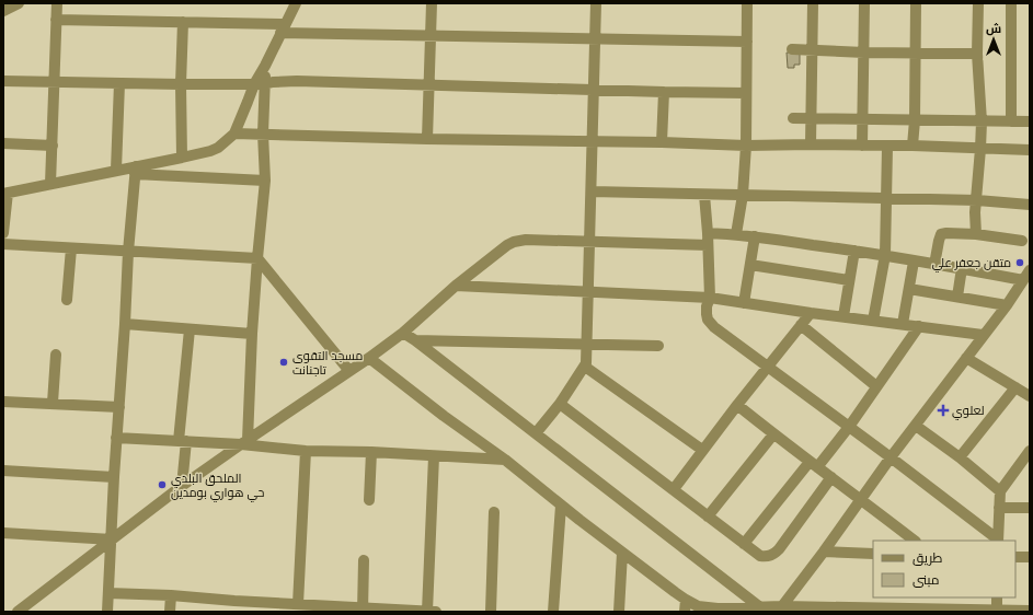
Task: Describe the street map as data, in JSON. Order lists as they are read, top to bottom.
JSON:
{
  "places": {
    "other": ["متقن جعفر علي", "مسجد التقوى تاجنانت", "الملحق البلدي حي هواري بومدين"],
    "health": ["لعلوي"]
  },
  "legend": ["طريق", "مبنى"],
  "north": "top"
}
